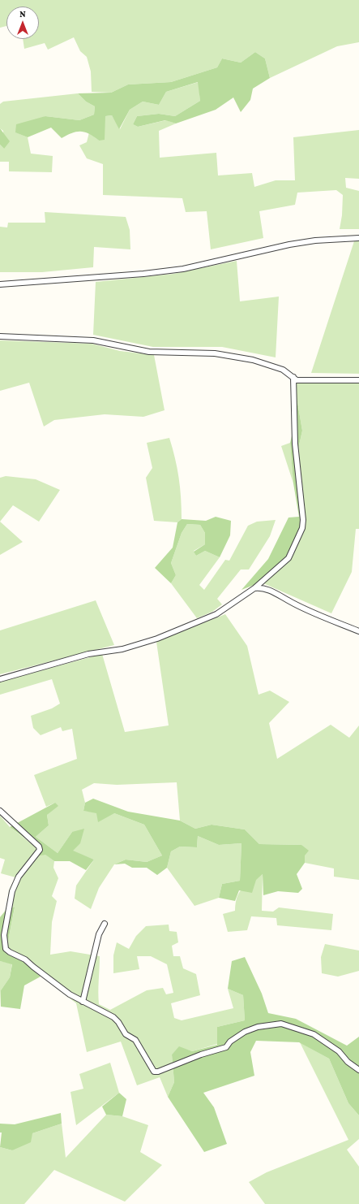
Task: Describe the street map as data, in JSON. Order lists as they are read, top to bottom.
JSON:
{
  "north": "top"
}
